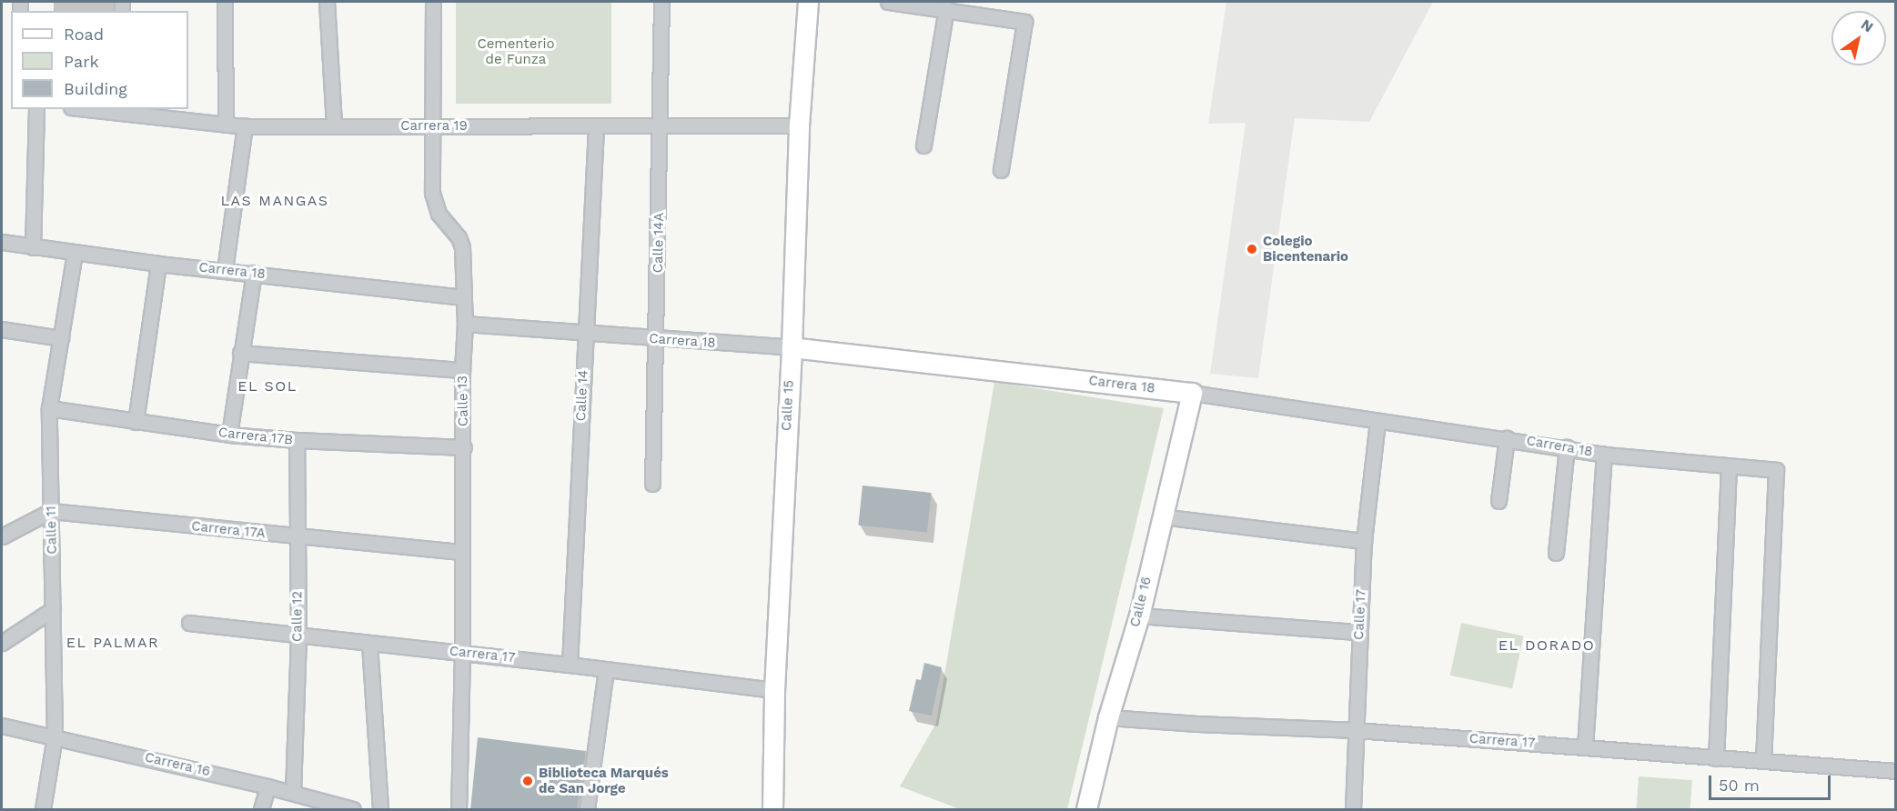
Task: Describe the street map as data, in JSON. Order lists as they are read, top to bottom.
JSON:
{
  "streets": {
    "street": [
      "Carrera 19",
      "Calle 14A",
      "Carrera 18",
      "Calle 14",
      "Calle 13",
      "Calle 15",
      "Carrera 17B",
      "Calle 11",
      "Carrera 17A",
      "Calle 16",
      "Calle 17",
      "Calle 12",
      "Carrera 17",
      "Carrera 16"
    ]
  },
  "crossings": [
    ["Carrera 19", "Calle 14A"],
    ["Carrera 19", "Calle 14"],
    ["Carrera 19", "Calle 13"],
    ["Carrera 19", "Calle 15"],
    ["Calle 14A", "Carrera 18"],
    ["Carrera 18", "Calle 14"],
    ["Carrera 18", "Calle 13"],
    ["Carrera 18", "Calle 15"],
    ["Carrera 18", "Calle 11"],
    ["Carrera 18", "Calle 16"],
    ["Carrera 18", "Calle 17"],
    ["Carrera 18", "Carrera 17"],
    ["Calle 14", "Carrera 17"],
    ["Calle 13", "Carrera 17B"],
    ["Calle 13", "Carrera 17A"],
    ["Calle 13", "Carrera 17"],
    ["Calle 15", "Carrera 17"],
    ["Carrera 17B", "Calle 11"],
    ["Carrera 17B", "Calle 12"],
    ["Calle 11", "Carrera 17A"],
    ["Calle 11", "Carrera 16"],
    ["Carrera 17A", "Calle 12"],
    ["Calle 16", "Carrera 17"],
    ["Calle 17", "Carrera 17"],
    ["Calle 12", "Carrera 17"],
    ["Calle 12", "Carrera 16"]
  ],
  "districts": [
    "LAS MANGAS",
    "EL SOL",
    "EL PALMAR",
    "EL DORADO"
  ],
  "parks": ["Cementerio de Funza"],
  "places": ["Colegio Bicentenario", "Biblioteca Marqués de San Jorge"],
  "legend": ["Road", "Park", "Building"],
  "scale_bar": "50 m",
  "north": "top right"
}
